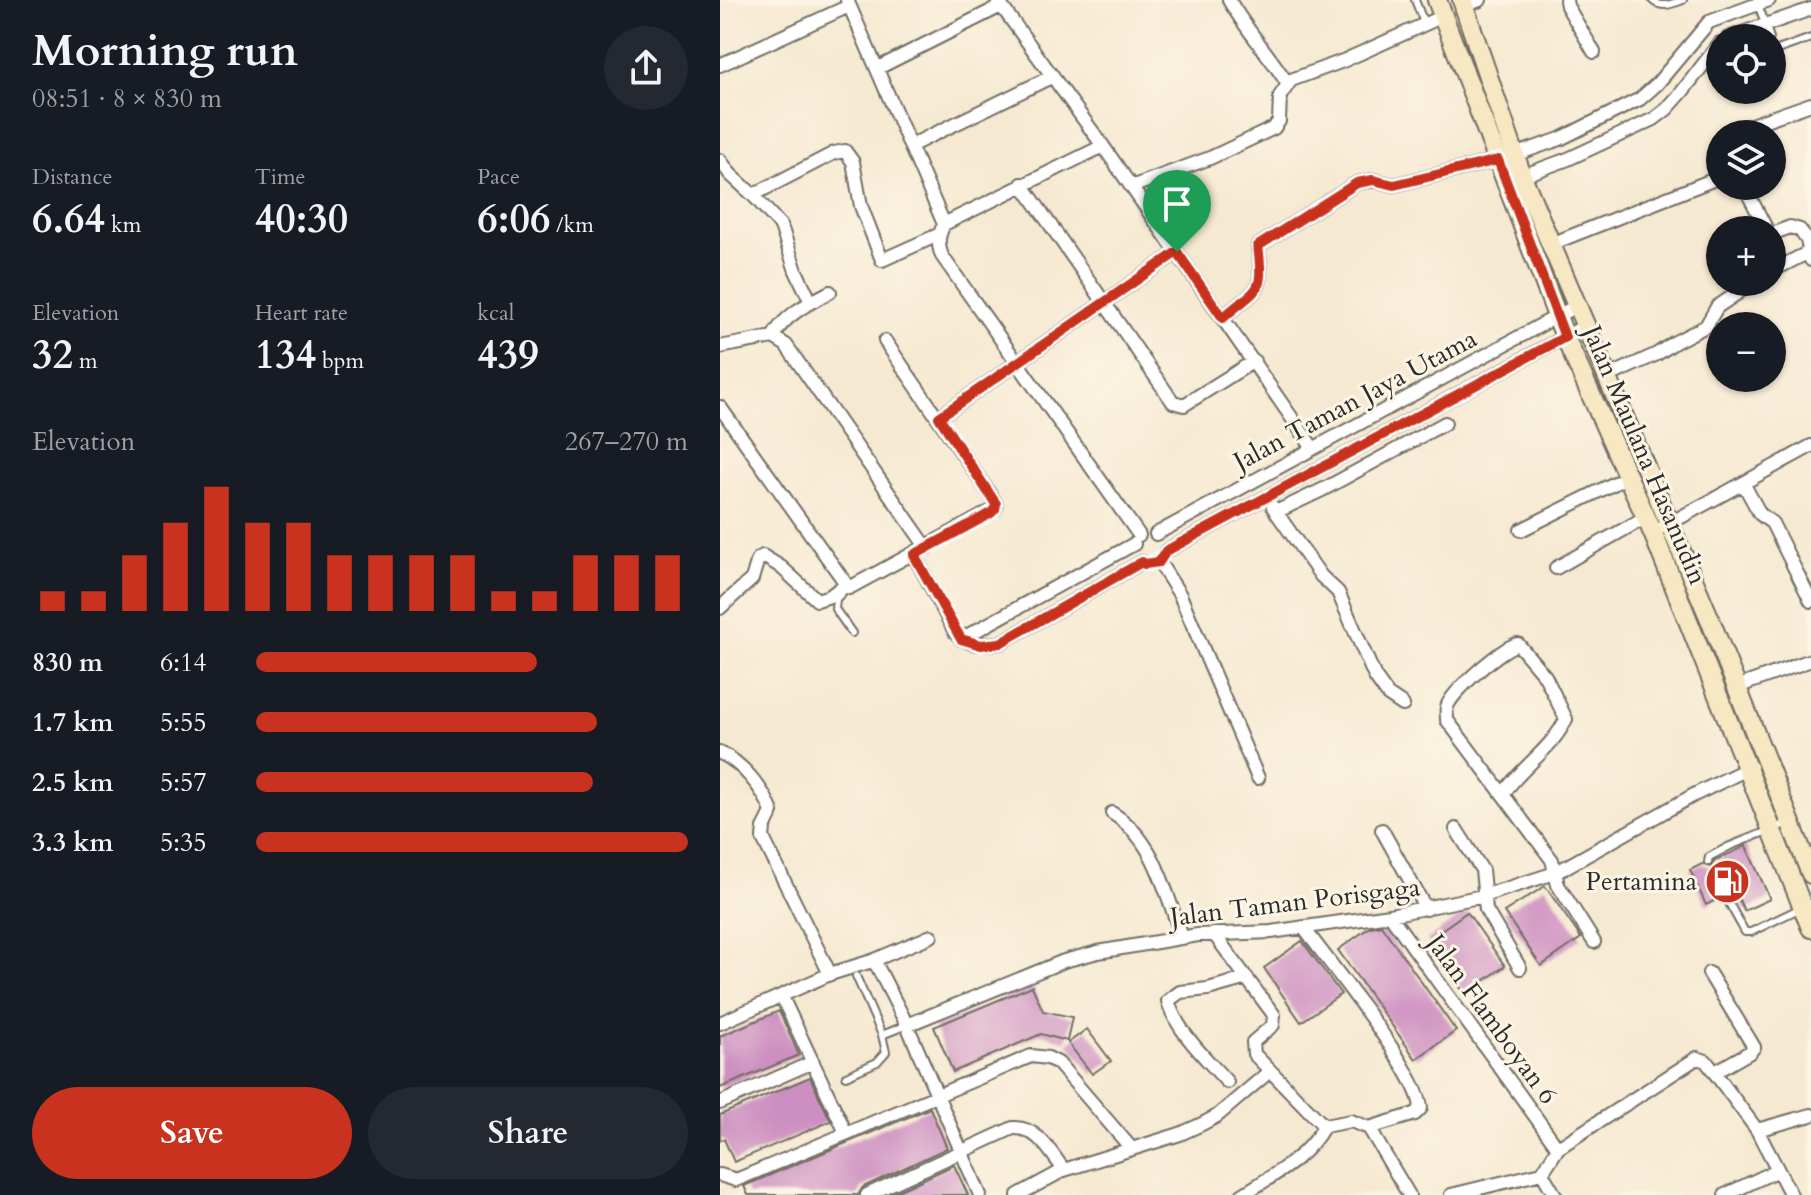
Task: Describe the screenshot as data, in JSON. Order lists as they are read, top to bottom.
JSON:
{
  "streets": {
    "street": [
      "Jalan Taman Jaya Utama",
      "Jalan Maulana Hasanudin",
      "Jalan Taman Porisgaga",
      "Jalan Flamboyan 6"
    ]
  },
  "crossings": [
    ["Jalan Taman Jaya Utama", "Jalan Maulana Hasanudin"],
    ["Jalan Maulana Hasanudin", "Jalan Taman Porisgaga"],
    ["Jalan Taman Porisgaga", "Jalan Flamboyan 6"]
  ],
  "places": {
    "fuel station": ["Pertamina"]
  },
  "page": {
    "heading": ["Morning run", "08:51 · 8 × 830 m"],
    "map_buttons": ["+", "−"],
    "stats": [
      ["Distance", "6.64 km"],
      ["Time", "40:30"],
      ["Pace", "6:06 /km"],
      ["Elevation", "32 m"],
      ["Heart rate", "134 bpm"],
      ["kcal", "439"]
    ],
    "chart": ["Elevation", "267–270 m"],
    "list": [
      {
        "name": "830 m",
        "note": "6:14"
      },
      {
        "name": "1.7 km",
        "note": "5:55"
      },
      {
        "name": "2.5 km",
        "note": "5:57"
      },
      {
        "name": "3.3 km",
        "note": "5:35"
      }
    ],
    "buttons": ["Save", "Share"]
  }
}
